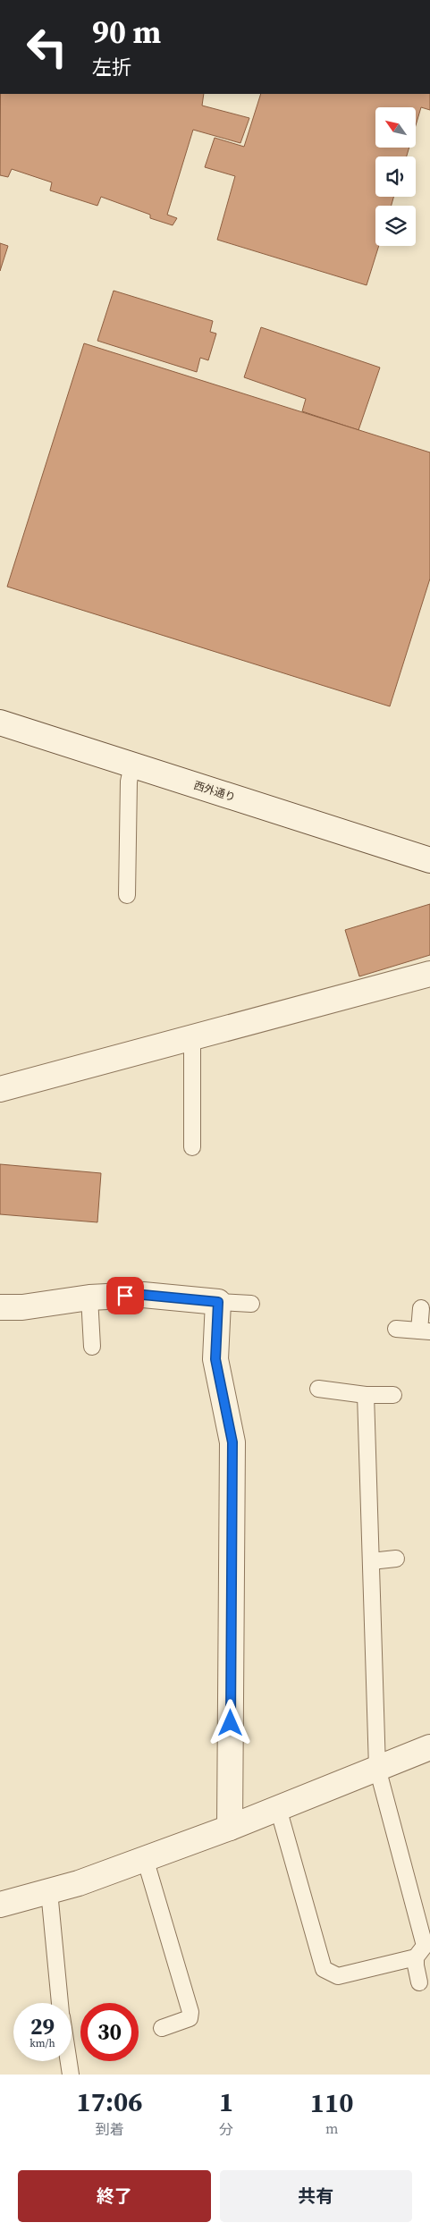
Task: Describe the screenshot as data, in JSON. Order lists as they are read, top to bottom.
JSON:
{
  "streets": {
    "street": ["西外通り"]
  },
  "north": "top left",
  "page": {
    "turn": ["90 m", "左折"],
    "speed": "29 km/h",
    "limit": "30",
    "eta": [
      "17:06",
      "到着",
      "1",
      "分",
      "110",
      "m"
    ],
    "buttons": ["終了", "共有"]
  }
}
